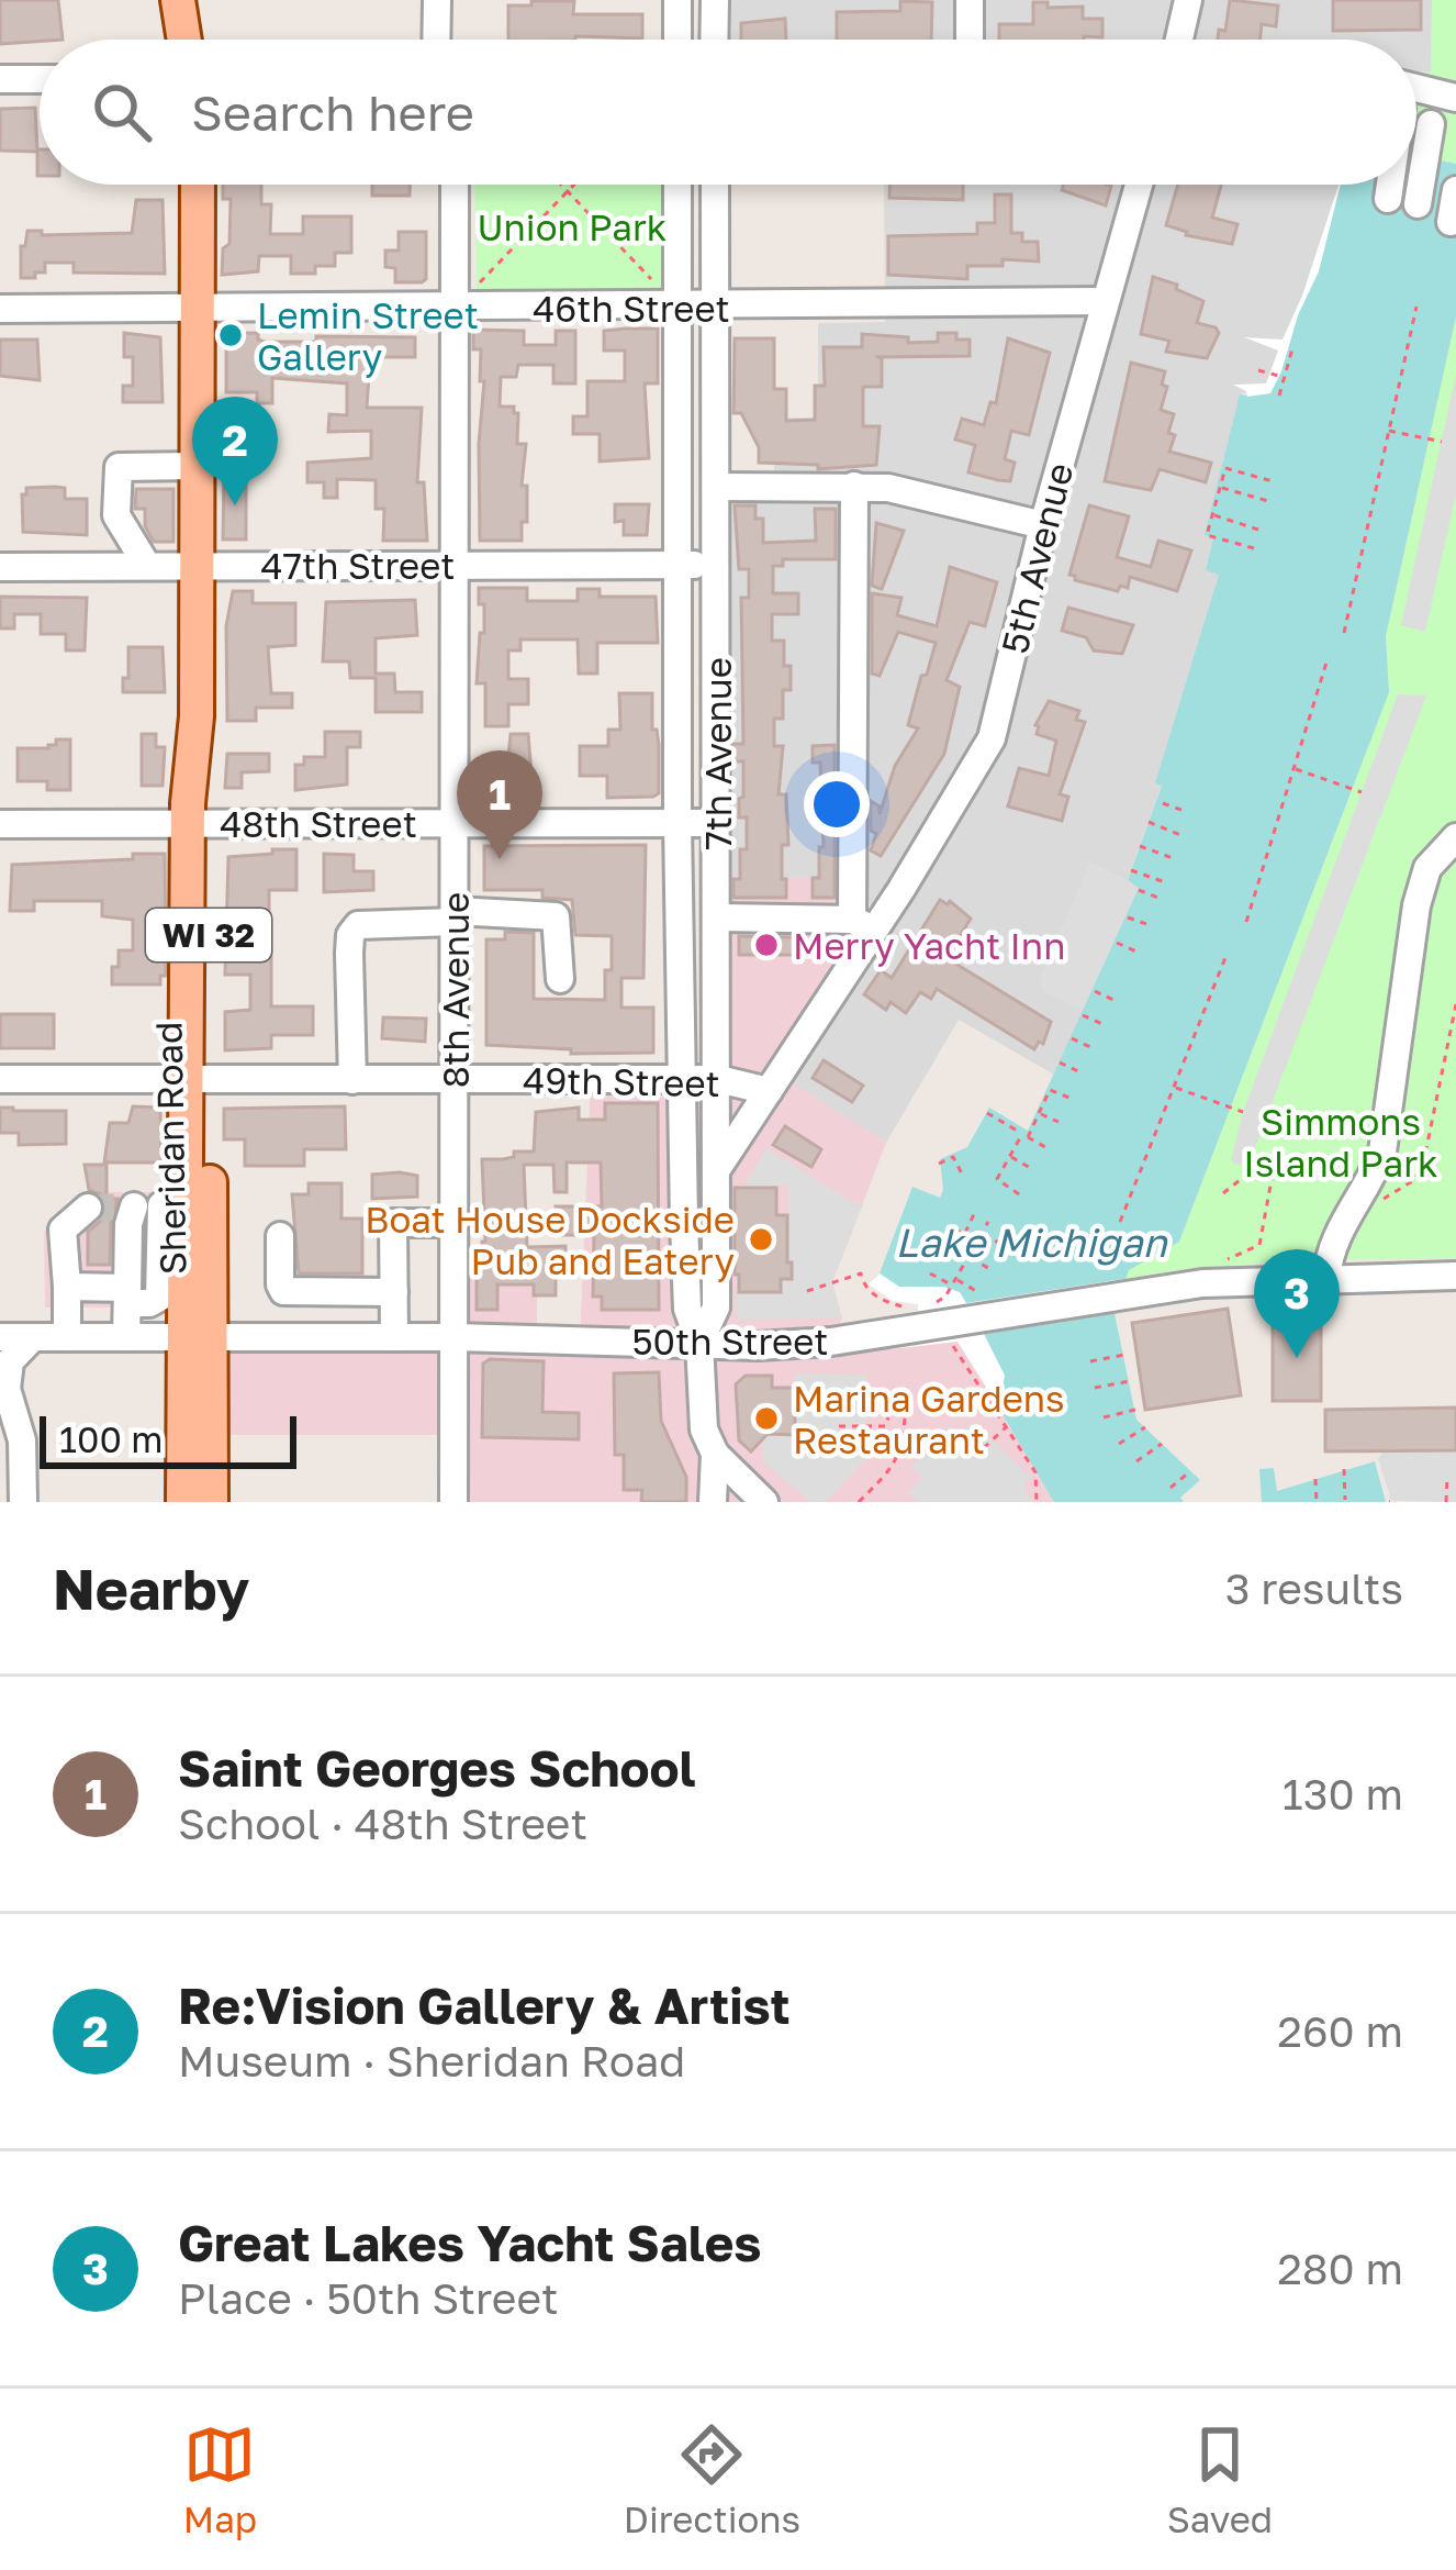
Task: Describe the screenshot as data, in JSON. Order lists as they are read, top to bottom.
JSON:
{
  "streets": {
    "main road": ["WI 32", "Sheridan Road"],
    "street": [
      "46th Street",
      "5th Avenue",
      "47th Street",
      "7th Avenue",
      "48th Street",
      "8th Avenue",
      "49th Street",
      "50th Street"
    ]
  },
  "crossings": [
    ["46th Street", "5th Avenue"],
    ["46th Street", "7th Avenue"],
    ["46th Street", "8th Avenue"],
    ["46th Street", "Sheridan Road"],
    ["5th Avenue", "7th Avenue"],
    ["5th Avenue", "49th Street"],
    ["47th Street", "7th Avenue"],
    ["47th Street", "8th Avenue"],
    ["47th Street", "Sheridan Road"],
    ["7th Avenue", "48th Street"],
    ["7th Avenue", "49th Street"],
    ["7th Avenue", "50th Street"],
    ["48th Street", "8th Avenue"],
    ["48th Street", "Sheridan Road"],
    ["8th Avenue", "49th Street"],
    ["8th Avenue", "50th Street"],
    ["49th Street", "Sheridan Road"],
    ["Sheridan Road", "50th Street"]
  ],
  "water": ["Lake Michigan"],
  "parks": ["Union Park", "Simmons Island Park"],
  "places": [
    "Lemin Street Gallery",
    "Merry Yacht Inn",
    "Boat House Dockside Pub and Eatery",
    "Marina Gardens Restaurant"
  ],
  "scale_bar": "100 m",
  "page": {
    "search": "Search here",
    "pins": ["2", "1", "3"],
    "scale": "100 m",
    "heading": ["Nearby", "3 results"],
    "list": [
      {
        "mark": "1",
        "name": "Saint Georges School",
        "note": "School · 48th Street",
        "value": "130 m"
      },
      {
        "mark": "2",
        "name": "Re:Vision Gallery & Artist",
        "note": "Museum · Sheridan Road",
        "value": "260 m"
      },
      {
        "mark": "3",
        "name": "Great Lakes Yacht Sales",
        "note": "Place · 50th Street",
        "value": "280 m"
      }
    ],
    "nav": ["Map", "Directions", "Saved"]
  }
}
